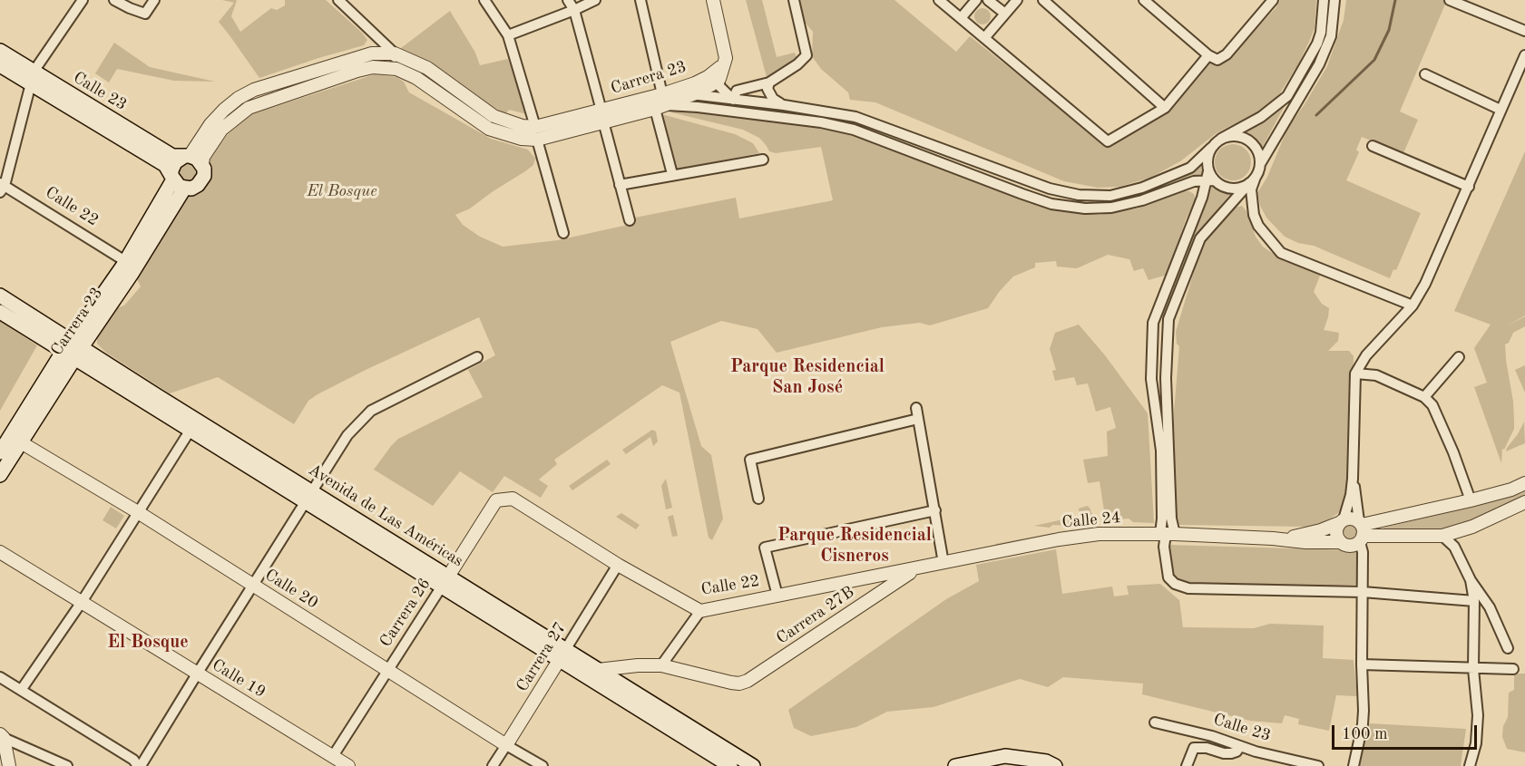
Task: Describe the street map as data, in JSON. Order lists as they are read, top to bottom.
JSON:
{
  "streets": {
    "main road": ["Carrera 23", "Calle 23", "Avenida de Las Américas"],
    "street": [
      "Calle 22",
      "Calle 24",
      "Calle 20",
      "Carrera 26",
      "Carrera 27B",
      "Carrera 27",
      "Calle 19"
    ]
  },
  "crossings": [
    ["Carrera 23", "Calle 23"],
    ["Carrera 23", "Calle 22"],
    ["Carrera 23", "Avenida de Las Américas"],
    ["Carrera 23", "Calle 20"],
    ["Calle 22", "Calle 24"],
    ["Calle 22", "Carrera 26"],
    ["Calle 22", "Carrera 27B"],
    ["Calle 22", "Carrera 27"],
    ["Avenida de Las Américas", "Carrera 26"],
    ["Avenida de Las Américas", "Carrera 27"],
    ["Calle 24", "Carrera 27B"],
    ["Calle 20", "Carrera 26"],
    ["Calle 20", "Carrera 27"],
    ["Carrera 26", "Calle 19"]
  ],
  "districts": ["Parque Residencial San José", "Parque Residencial Cisneros", "El Bosque"],
  "parks": ["El Bosque"],
  "scale_bar": "100 m"
}
